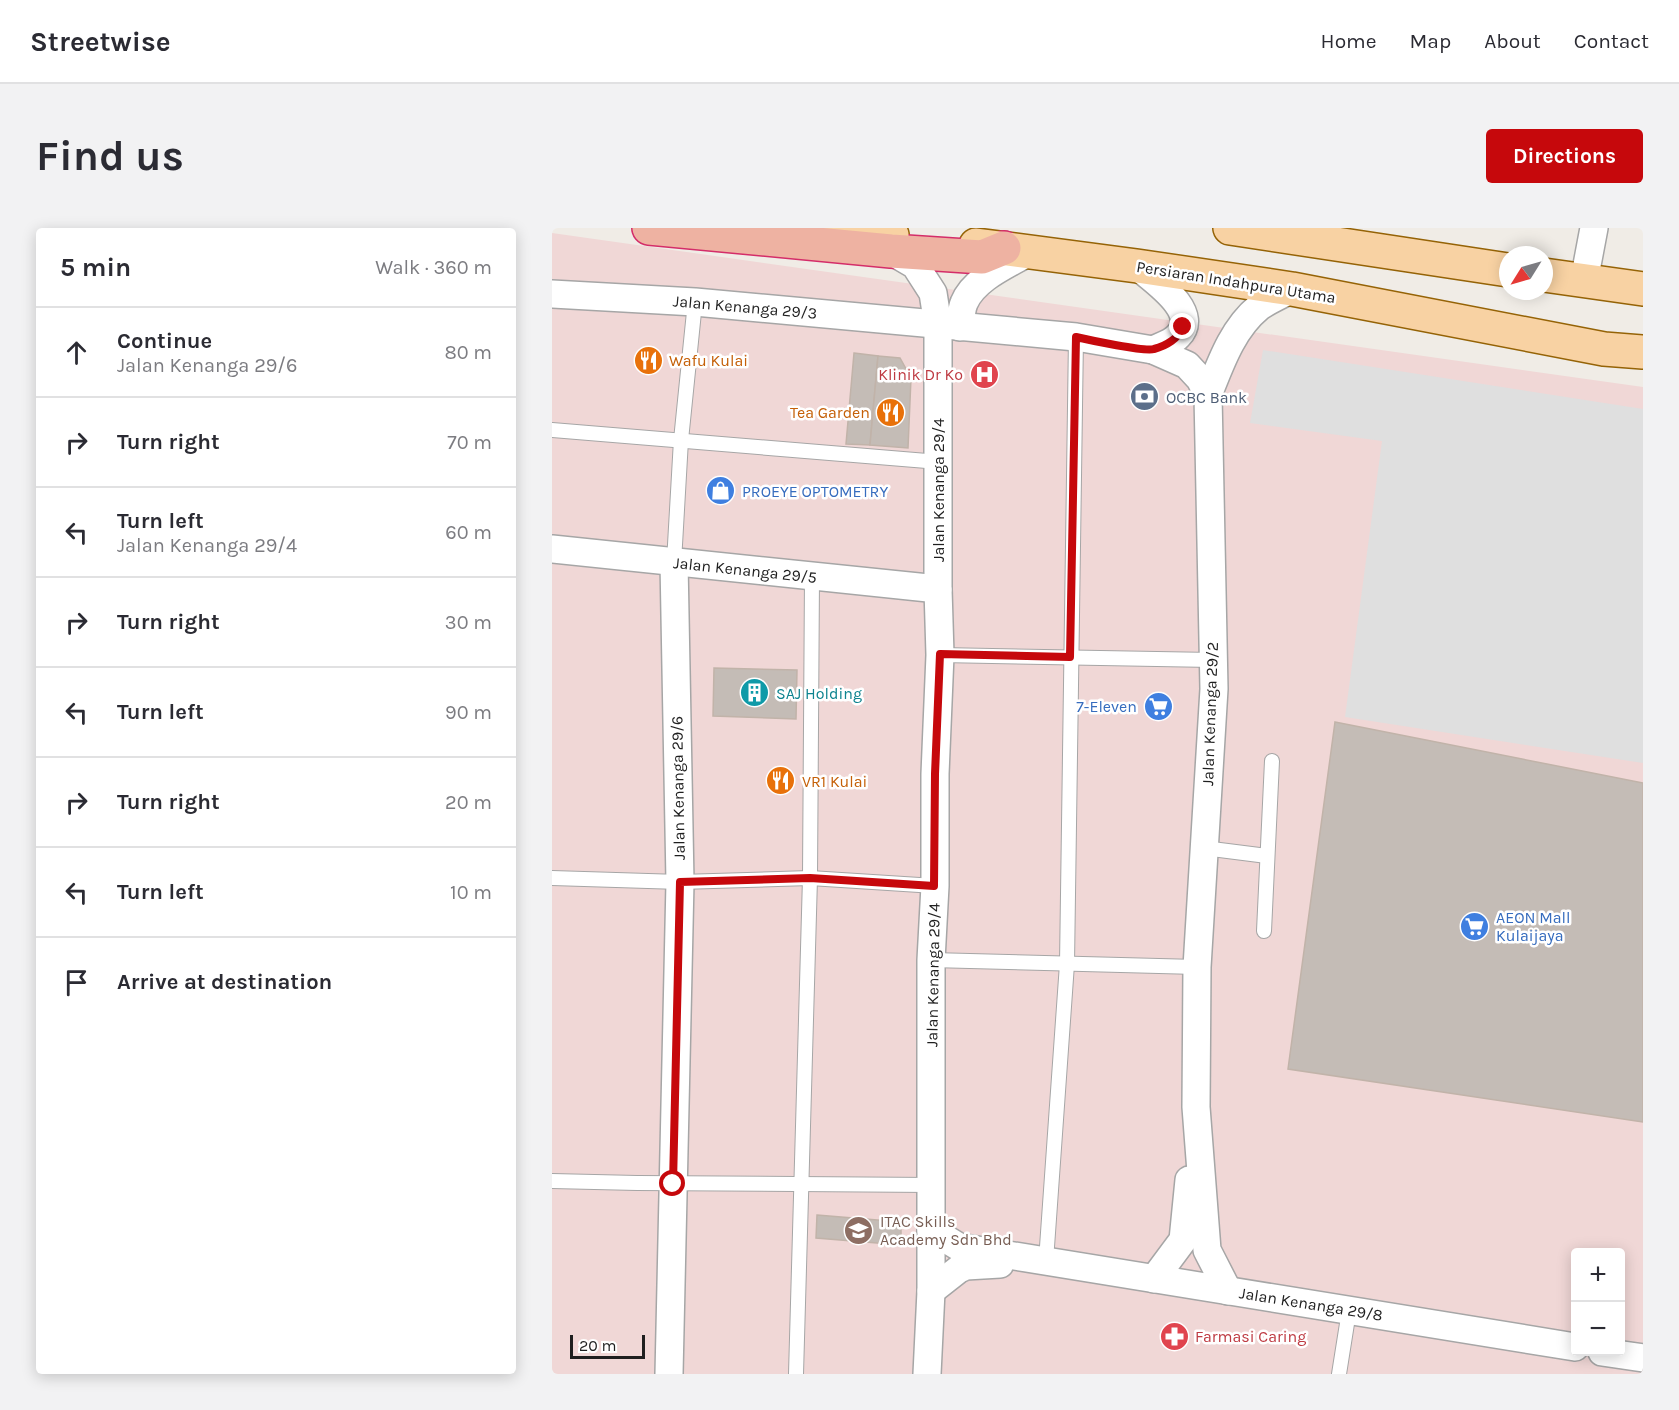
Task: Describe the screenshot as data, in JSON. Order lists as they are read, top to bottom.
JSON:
{
  "streets": {
    "main road": ["Persiaran Indahpura Utama"],
    "street": [
      "Jalan Kenanga 29/3",
      "Jalan Kenanga 29/4",
      "Jalan Kenanga 29/5",
      "Jalan Kenanga 29/2",
      "Jalan Kenanga 29/6",
      "Jalan Kenanga 29/8"
    ]
  },
  "crossings": [
    ["Jalan Kenanga 29/3", "Jalan Kenanga 29/4"],
    ["Jalan Kenanga 29/4", "Jalan Kenanga 29/5"],
    ["Jalan Kenanga 29/4", "Jalan Kenanga 29/8"],
    ["Jalan Kenanga 29/5", "Jalan Kenanga 29/6"],
    ["Jalan Kenanga 29/2", "Jalan Kenanga 29/8"]
  ],
  "places": {
    "restaurant": ["Wafu Kulai", "Tea Garden", "VR1 Kulai"],
    "hospital": ["Klinik Dr Ko"],
    "bank": ["OCBC Bank"],
    "shop": ["PROEYE OPTOMETRY"],
    "building": ["SAJ Holding"],
    "supermarket": ["7-Eleven", "AEON Mall Kulaijaya"],
    "school or university": ["ITAC Skills Academy Sdn Bhd"],
    "pharmacy": ["Farmasi Caring"]
  },
  "scale_bar": "20 m",
  "north": "bottom left",
  "page": {
    "header": "Streetwise",
    "nav": [
      "Home",
      "Map",
      "About",
      "Contact"
    ],
    "buttons": "Directions",
    "title": "Find us",
    "heading": ["5 min", "Walk · 360 m"],
    "list": [
      ["Continue", "Jalan Kenanga 29/6", "80 m"],
      ["Turn right", "70 m"],
      ["Turn left", "Jalan Kenanga 29/4", "60 m"],
      ["Turn right", "30 m"],
      ["Turn left", "90 m"],
      ["Turn right", "20 m"],
      ["Turn left", "10 m"],
      "Arrive at destination"
    ],
    "map_buttons": ["+", "−"],
    "scale": "20 m"
  }
}
